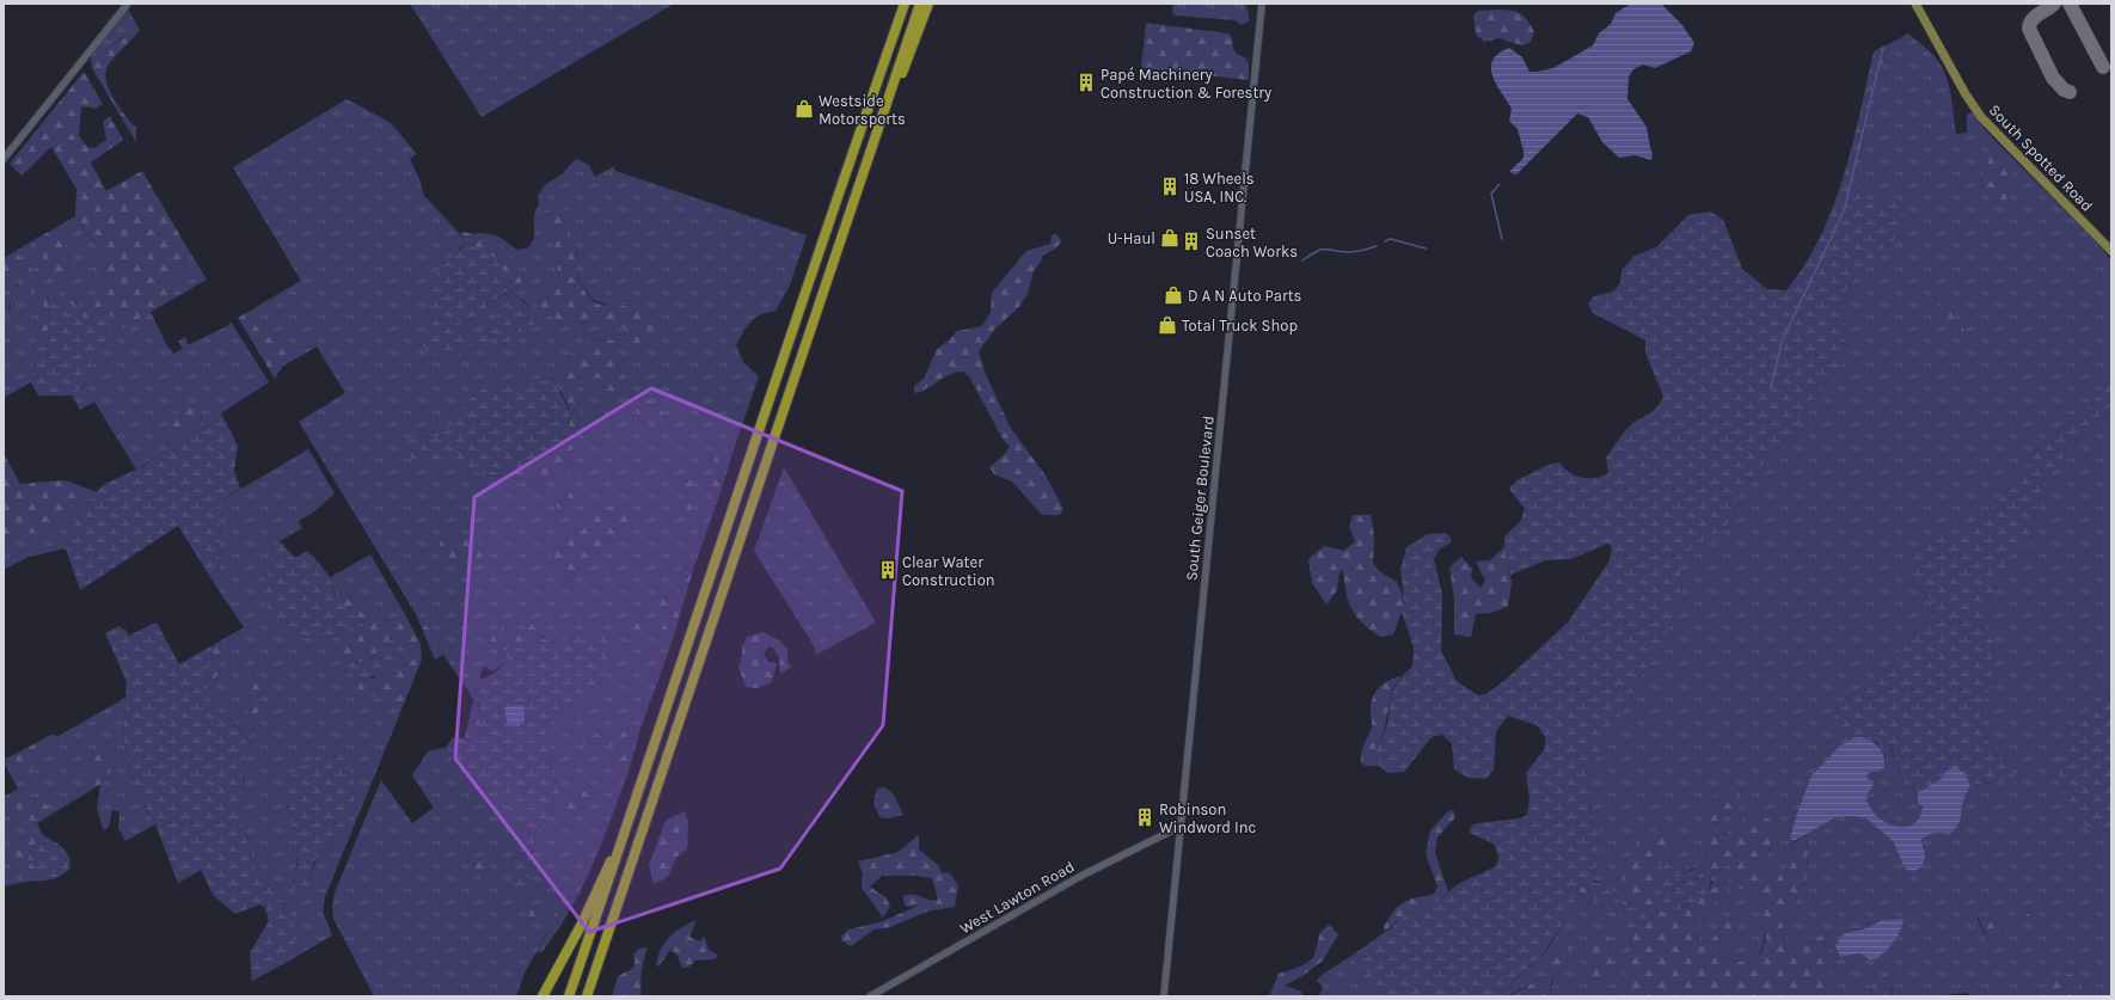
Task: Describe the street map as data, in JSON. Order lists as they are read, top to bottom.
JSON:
{
  "streets": {
    "main road": ["South Spotted Road"],
    "street": ["South Geiger Boulevard", "West Lawton Road"]
  },
  "crossings": [
    ["South Geiger Boulevard", "West Lawton Road"]
  ],
  "places": {
    "building": [
      "Papé Machinery Construction & Forestry",
      "18 Wheels USA, INC.",
      "Sunset Coach Works",
      "Clear Water Construction",
      "Robinson Windword Inc"
    ],
    "shop": [
      "Westside Motorsports",
      "U-Haul",
      "D A N Auto Parts",
      "Total Truck Shop"
    ]
  }
}
